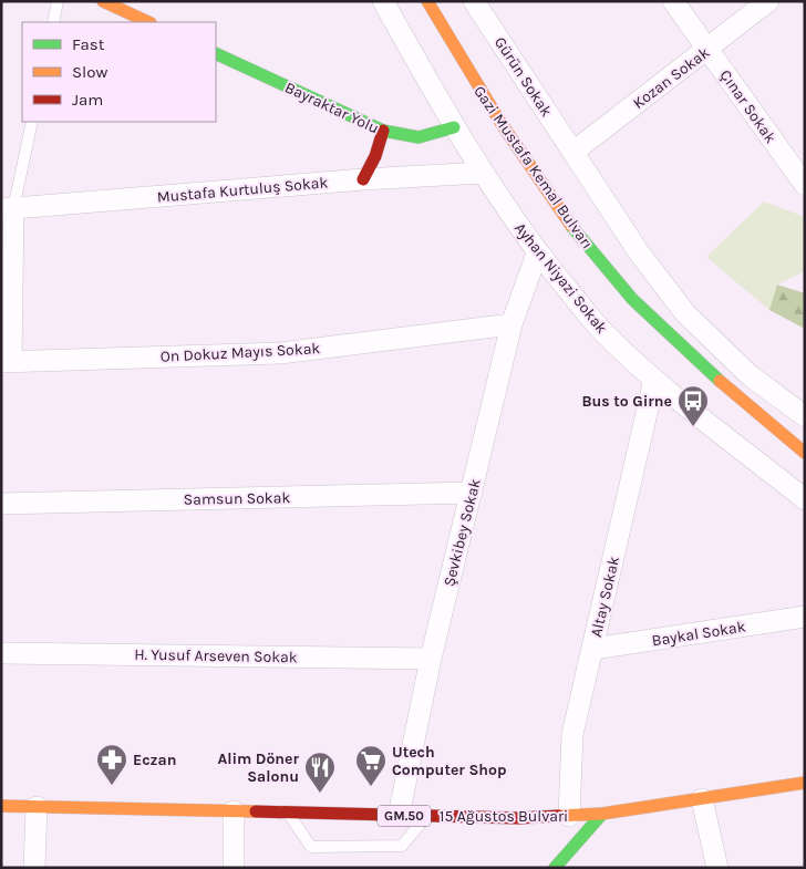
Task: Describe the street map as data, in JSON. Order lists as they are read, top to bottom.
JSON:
{
  "streets": {
    "main road": [
      "Bayraktar Yolu",
      "Gazi Mustafa Kemal Bulvarı",
      "GM.50",
      "15 Ağustos Bulvari"
    ],
    "street": [
      "Gürün Sokak",
      "Kozan Sokak",
      "Çınar Sokak",
      "Mustafa Kurtuluş Sokak",
      "Ayhan Niyazi Sokak",
      "On Dokuz Mayıs Sokak",
      "Samsun Sokak",
      "Şevkibey Sokak",
      "Altay Sokak",
      "Baykal Sokak",
      "H. Yusuf Arseven Sokak"
    ]
  },
  "crossings": [
    ["Gürün Sokak", "Kozan Sokak"],
    ["Kozan Sokak", "Çınar Sokak"],
    ["Bayraktar Yolu", "Ayhan Niyazi Sokak"],
    ["Mustafa Kurtuluş Sokak", "Ayhan Niyazi Sokak"],
    ["Ayhan Niyazi Sokak", "Şevkibey Sokak"],
    ["Ayhan Niyazi Sokak", "Altay Sokak"],
    ["On Dokuz Mayıs Sokak", "Şevkibey Sokak"],
    ["Samsun Sokak", "Şevkibey Sokak"],
    ["Şevkibey Sokak", "H. Yusuf Arseven Sokak"],
    ["Şevkibey Sokak", "15 Ağustos Bulvari"],
    ["Altay Sokak", "Baykal Sokak"],
    ["Altay Sokak", "15 Ağustos Bulvari"]
  ],
  "places": {
    "bus stop": ["Bus to Girne"],
    "pharmacy": ["Eczan"],
    "supermarket": ["Utech Computer Shop"],
    "restaurant": ["Alim Döner Salonu"]
  },
  "legend": ["Fast", "Slow", "Jam"]
}
